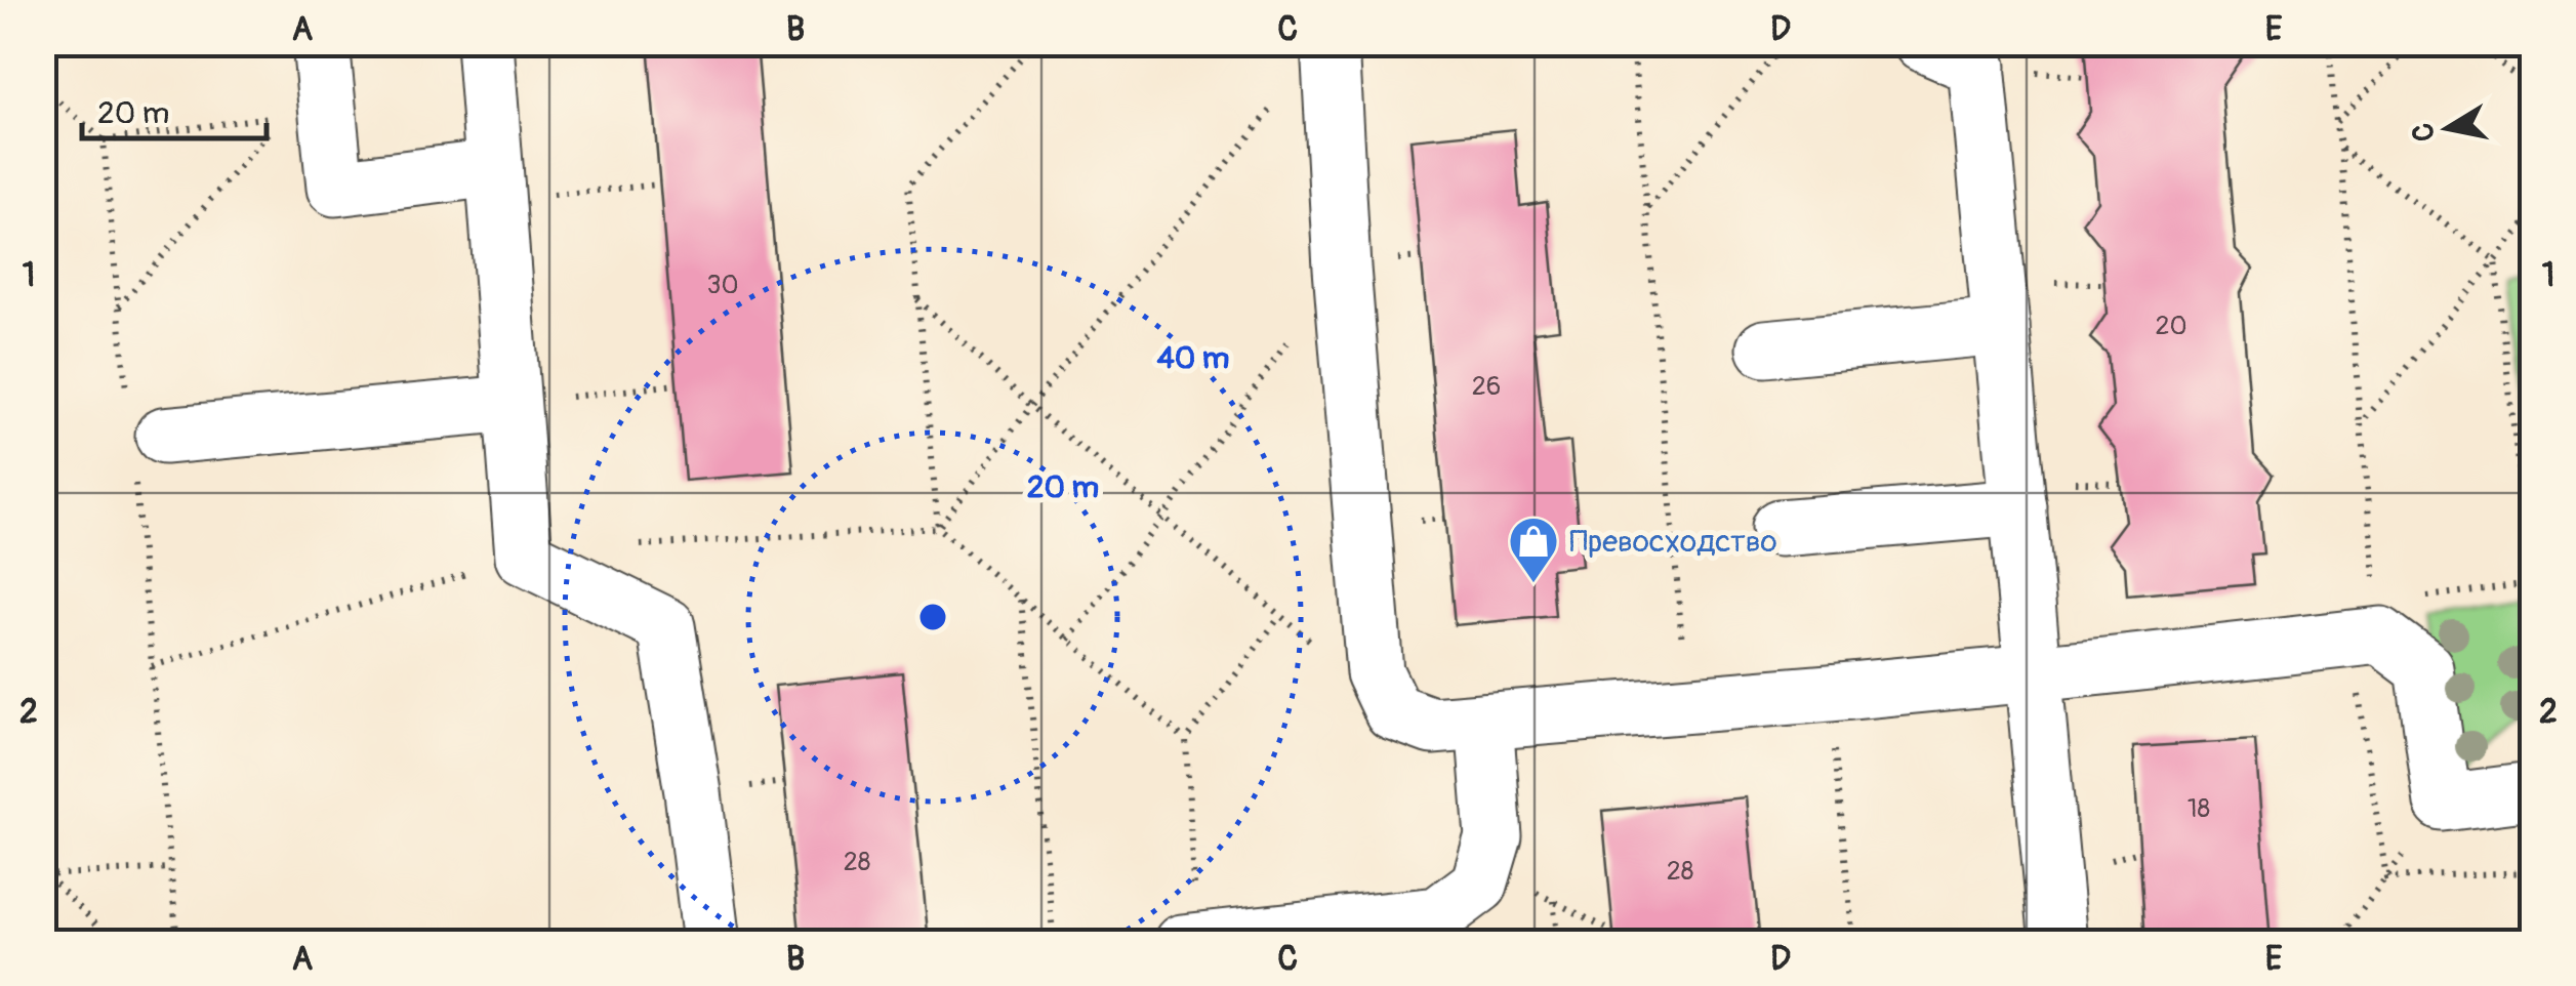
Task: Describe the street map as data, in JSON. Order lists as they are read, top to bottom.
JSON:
{
  "places": {
    "shop": ["Превосходство"]
  },
  "house_numbers": [
    "30",
    "20",
    "26",
    "18",
    "28",
    "28"
  ],
  "scale_bar": "20 m",
  "north": "left",
  "grid": {
    "columns": [
      "A",
      "B",
      "C",
      "D",
      "E"
    ],
    "rows": ["1", "2"]
  },
  "rings": ["40 m", "20 m"]
}
